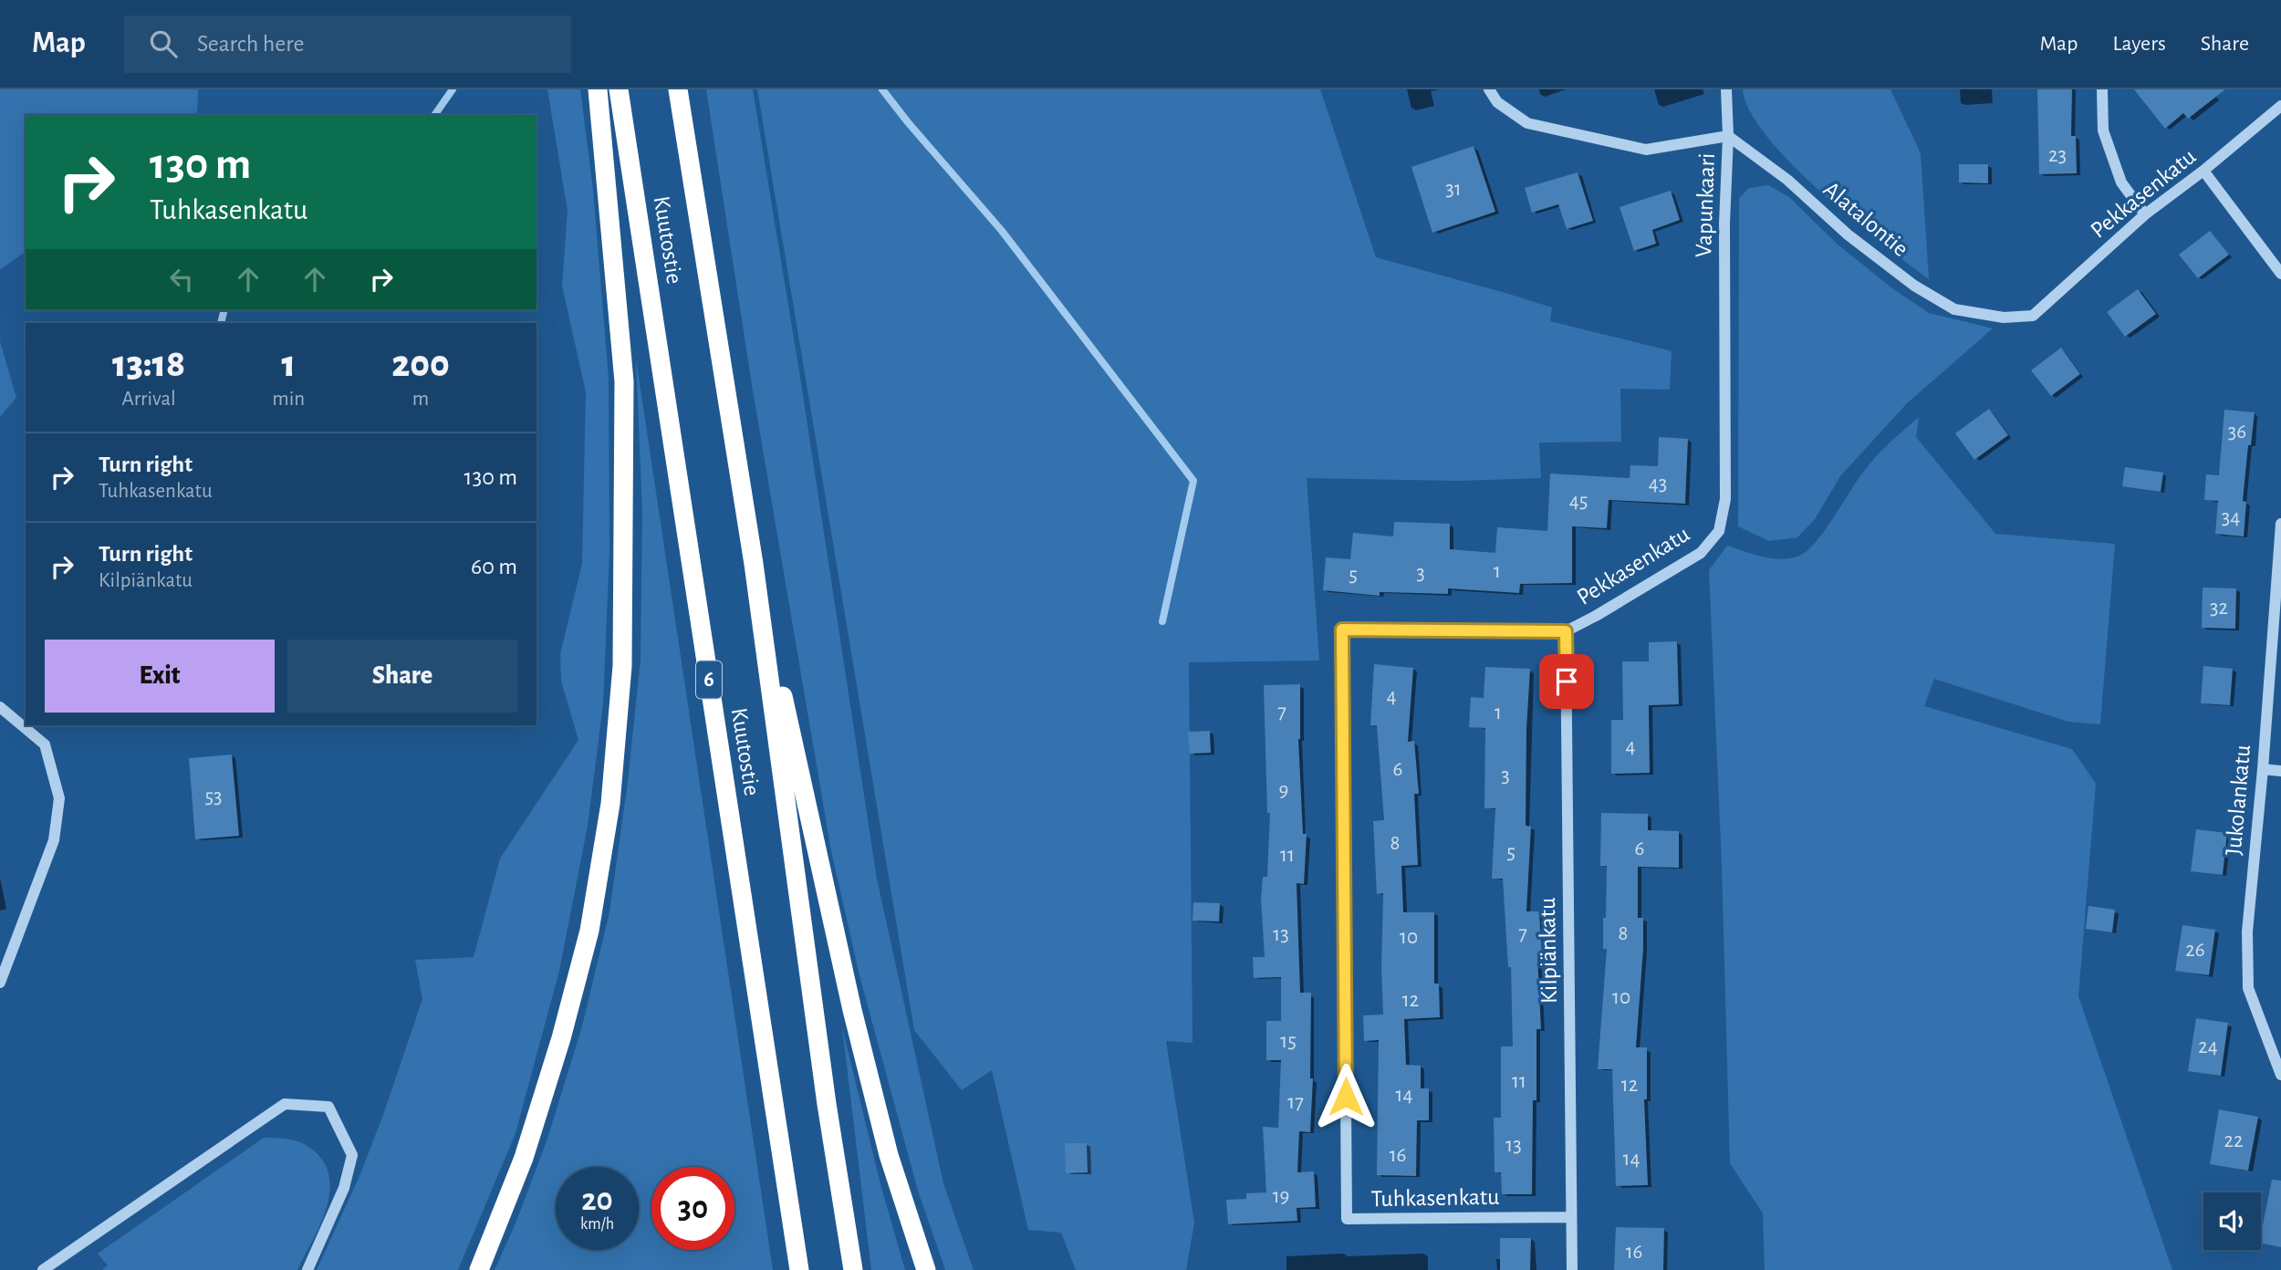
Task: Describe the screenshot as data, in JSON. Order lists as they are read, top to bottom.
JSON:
{
  "streets": {
    "highway": ["Kuutostie", "6"],
    "street": [
      "Pekkasenkatu",
      "Vapunkaari",
      "Alatalontie",
      "Jukolankatu",
      "Kilpiänkatu",
      "Tuhkasenkatu"
    ]
  },
  "crossings": [
    ["Pekkasenkatu", "Vapunkaari"],
    ["Pekkasenkatu", "Alatalontie"],
    ["Pekkasenkatu", "Kilpiänkatu"],
    ["Pekkasenkatu", "Tuhkasenkatu"],
    ["Vapunkaari", "Alatalontie"],
    ["Kilpiänkatu", "Tuhkasenkatu"]
  ],
  "house_numbers": [
    "23",
    "31",
    "36",
    "43",
    "45",
    "34",
    "1",
    "3",
    "5",
    "32",
    "4",
    "7",
    "1",
    "4",
    "6",
    "3",
    "9",
    "53",
    "8",
    "6",
    "5",
    "11",
    "7",
    "8",
    "13",
    "10",
    "26",
    "10",
    "12",
    "15",
    "24",
    "11",
    "12",
    "14",
    "17",
    "22",
    "13",
    "16",
    "14",
    "19",
    "16"
  ],
  "page": {
    "header": "Map",
    "search": "Search here",
    "nav": ["Map", "Layers", "Share"],
    "turn": ["130 m", "Tuhkasenkatu"],
    "eta": [
      "13:18",
      "Arrival",
      "1",
      "min",
      "200",
      "m"
    ],
    "list": [
      {
        "name": "Turn right",
        "note": "Tuhkasenkatu",
        "value": "130 m"
      },
      {
        "name": "Turn right",
        "note": "Kilpiänkatu",
        "value": "60 m"
      }
    ],
    "buttons": ["Exit", "Share"],
    "speed": "20 km/h",
    "limit": "30"
  }
}
